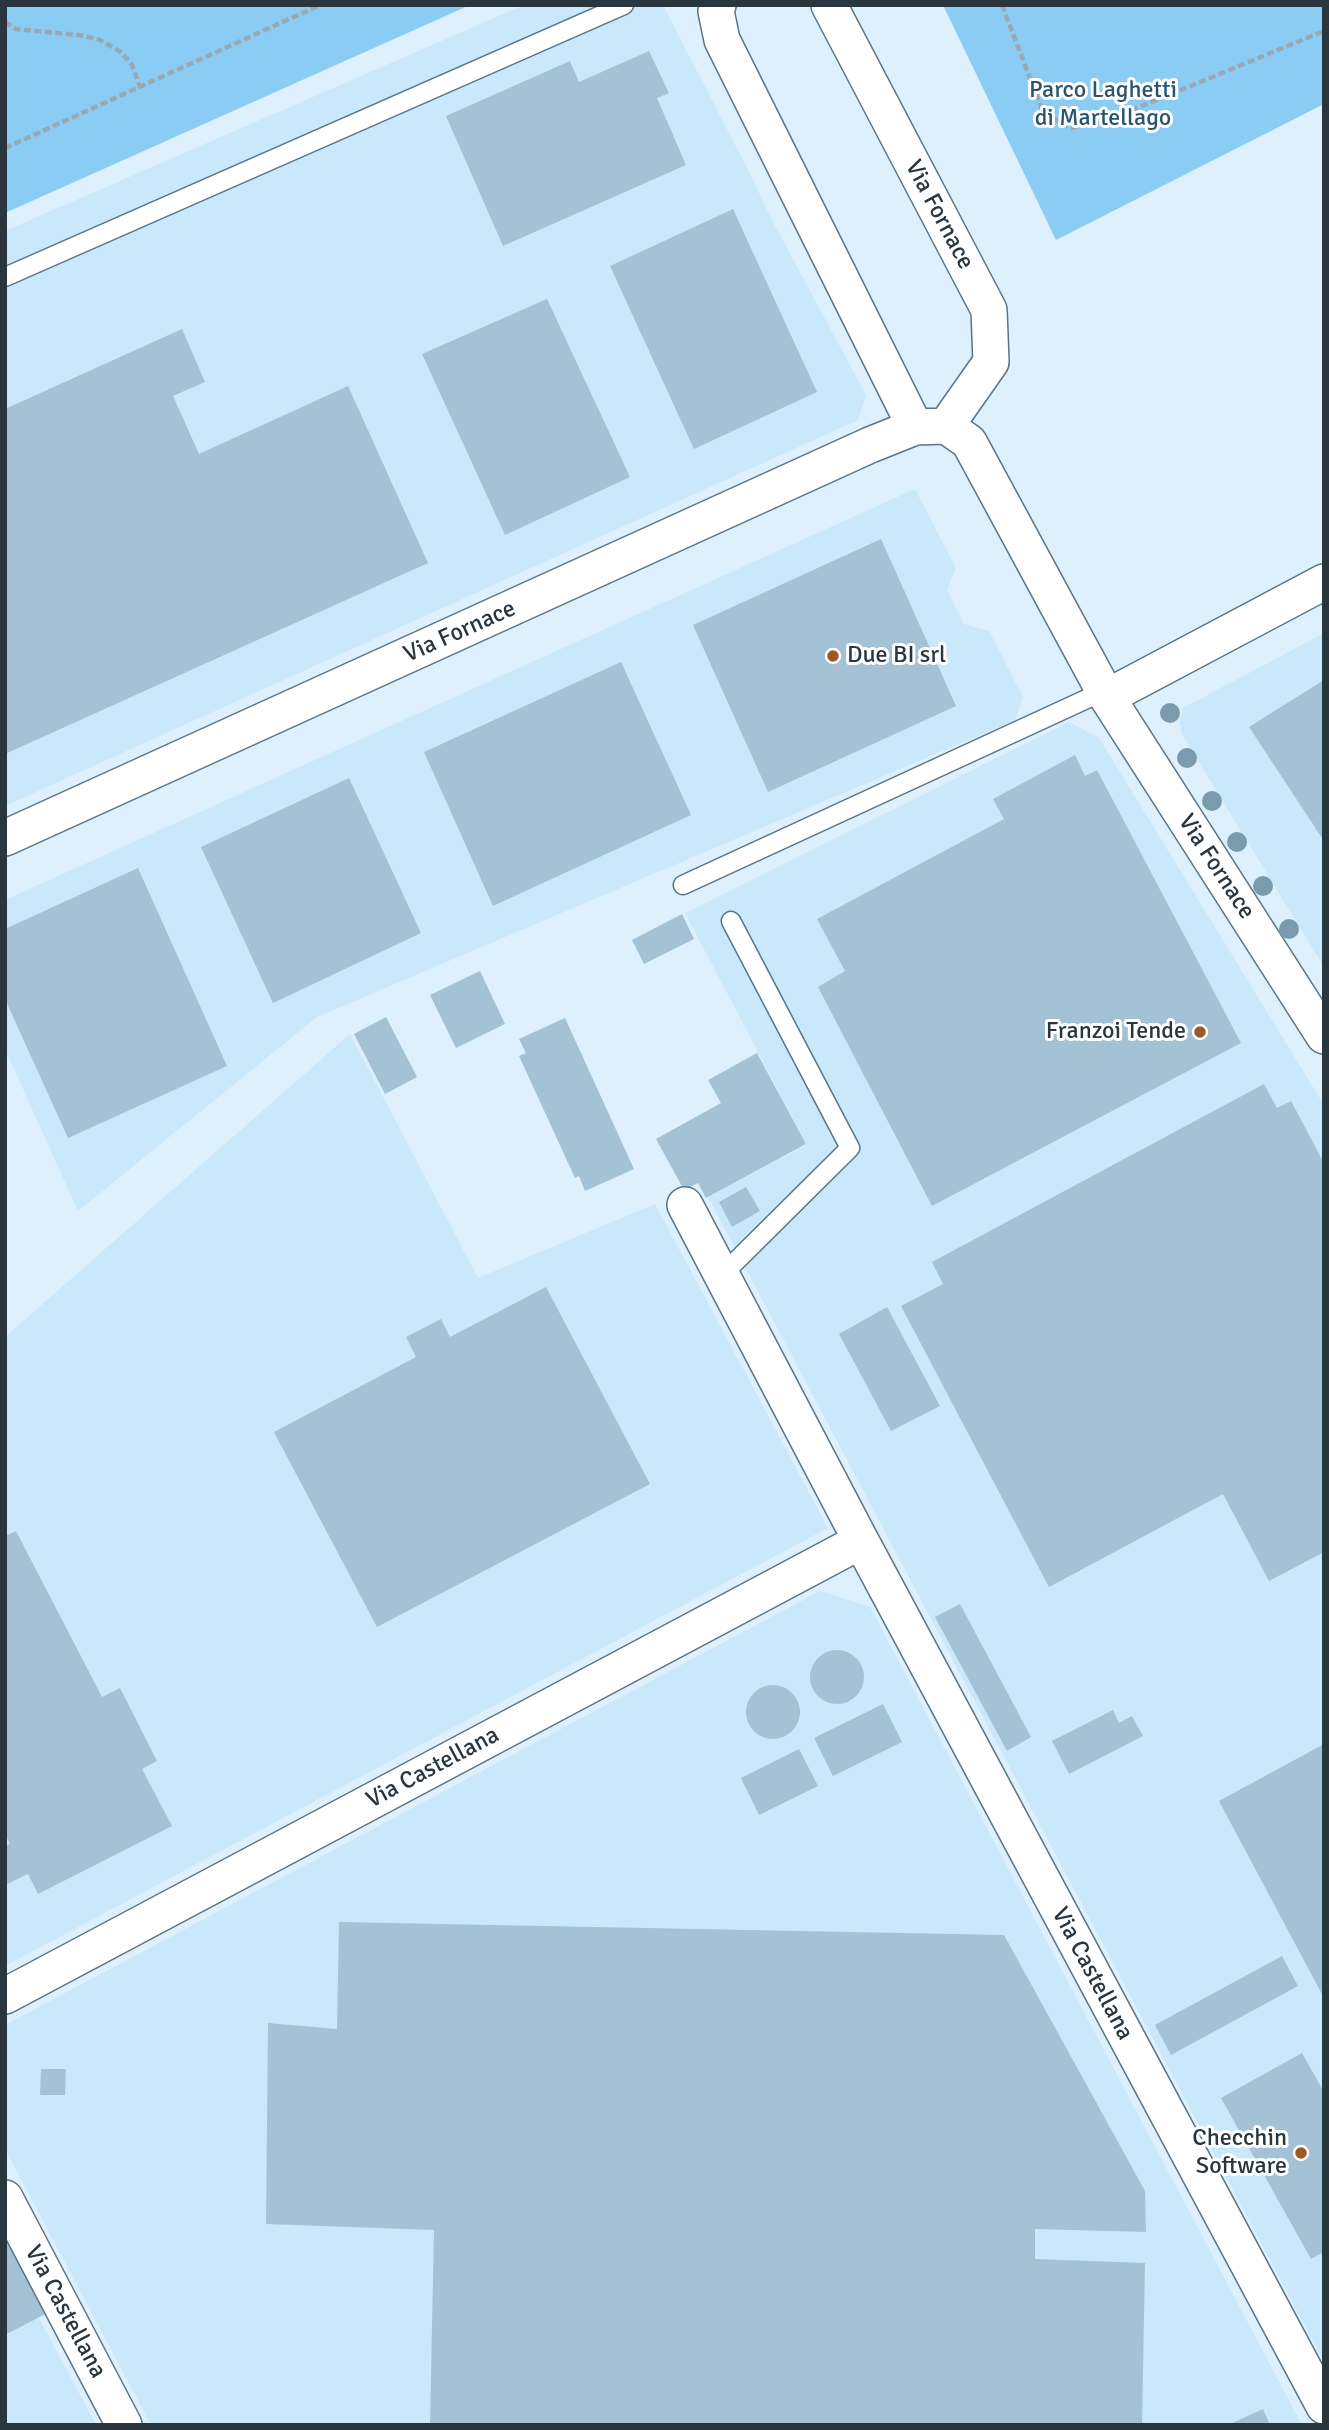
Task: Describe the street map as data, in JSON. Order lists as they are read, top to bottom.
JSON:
{
  "streets": {
    "street": ["Via Fornace", "Via Castellana"]
  },
  "parks": ["Parco Laghetti di Martellago"],
  "places": ["Due BI srl", "Franzoi Tende", "Checchin Software"]
}
